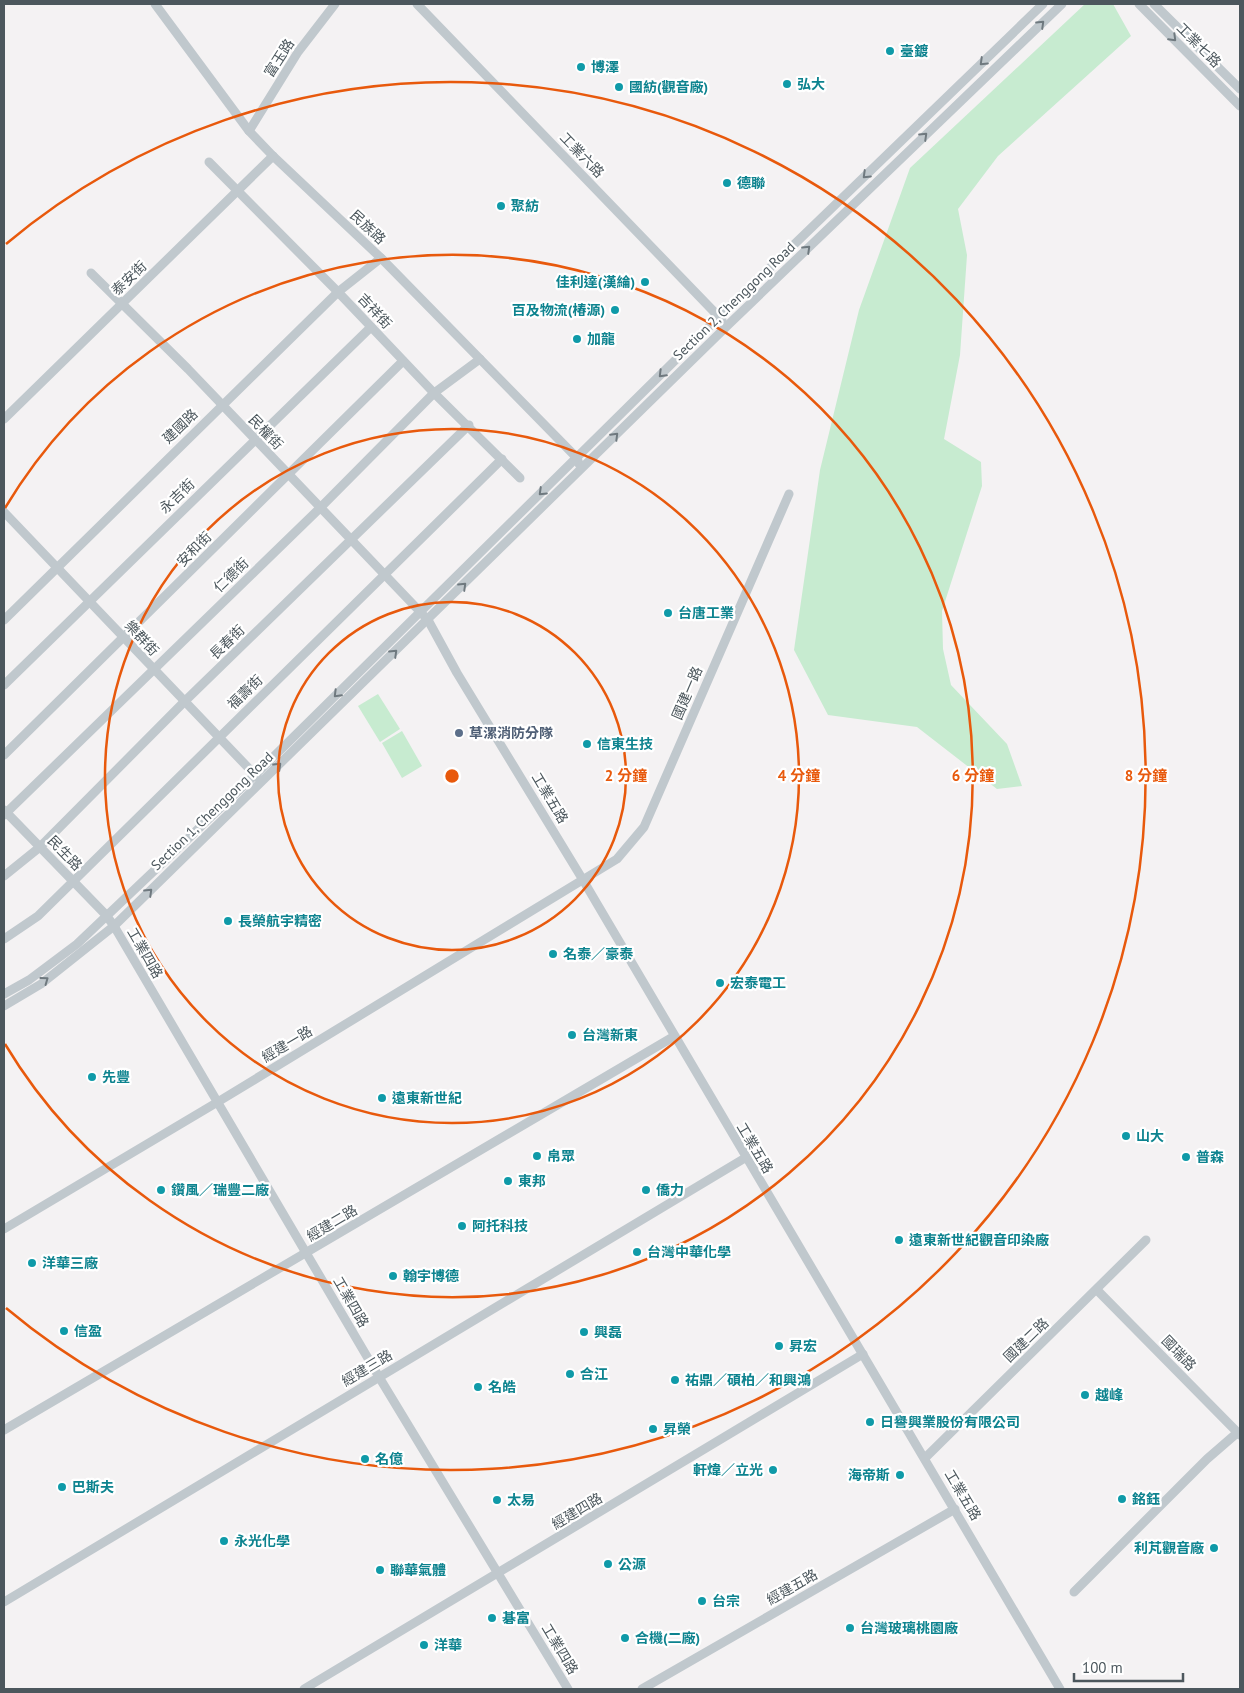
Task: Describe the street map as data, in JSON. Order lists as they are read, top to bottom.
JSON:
{
  "streets": {
    "street": [
      "工業七路",
      "富玉路",
      "工業六路",
      "民族路",
      "泰安街",
      "Section 2, Chenggong Road",
      "吉祥街",
      "建國路",
      "民權街",
      "永吉街",
      "安和街",
      "仁德街",
      "樂群街",
      "長春街",
      "福壽街",
      "國建一路",
      "工業五路",
      "Section 1, Chenggong Road",
      "民生路",
      "工業四路",
      "經建一路",
      "經建二路",
      "國建二路",
      "國瑞路",
      "經建三路",
      "經建四路",
      "經建五路"
    ]
  },
  "crossings": [
    ["富玉路", "民族路"],
    ["工業六路", "Section 2, Chenggong Road"],
    ["民族路", "泰安街"],
    ["民族路", "Section 2, Chenggong Road"],
    ["民族路", "建國路"],
    ["民族路", "仁德街"],
    ["泰安街", "吉祥街"],
    ["泰安街", "民權街"],
    ["Section 2, Chenggong Road", "民權街"],
    ["Section 2, Chenggong Road", "工業五路"],
    ["Section 2, Chenggong Road", "Section 1, Chenggong Road"],
    ["吉祥街", "建國路"],
    ["吉祥街", "永吉街"],
    ["吉祥街", "安和街"],
    ["吉祥街", "仁德街"],
    ["吉祥街", "長春街"],
    ["吉祥街", "福壽街"],
    ["建國路", "民權街"],
    ["建國路", "樂群街"],
    ["民權街", "永吉街"],
    ["民權街", "安和街"],
    ["民權街", "仁德街"],
    ["民權街", "長春街"],
    ["民權街", "福壽街"],
    ["民權街", "工業五路"],
    ["民權街", "Section 1, Chenggong Road"],
    ["永吉街", "樂群街"],
    ["安和街", "樂群街"],
    ["仁德街", "樂群街"],
    ["仁德街", "民生路"],
    ["樂群街", "長春街"],
    ["樂群街", "福壽街"],
    ["樂群街", "Section 1, Chenggong Road"],
    ["長春街", "民生路"],
    ["福壽街", "民生路"],
    ["國建一路", "工業五路"],
    ["國建一路", "經建一路"],
    ["工業五路", "Section 1, Chenggong Road"],
    ["工業五路", "經建一路"],
    ["工業五路", "經建二路"],
    ["工業五路", "國建二路"],
    ["工業五路", "經建三路"],
    ["工業五路", "經建四路"],
    ["工業五路", "經建五路"],
    ["Section 1, Chenggong Road", "民生路"],
    ["Section 1, Chenggong Road", "工業四路"],
    ["民生路", "工業四路"],
    ["工業四路", "經建一路"],
    ["工業四路", "經建二路"],
    ["工業四路", "經建三路"],
    ["工業四路", "經建四路"],
    ["國建二路", "國瑞路"]
  ],
  "places": [
    "臺鍍",
    "博澤",
    "弘大",
    "國紡(觀音廠)",
    "德聯",
    "聚紡",
    "佳利達(漢綸)",
    "百及物流(椿源)",
    "加龍",
    "台唐工業",
    "草漯消防分隊",
    "信東生技",
    "長榮航宇精密",
    "名泰／豪泰",
    "宏泰電工",
    "台灣新東",
    "先豐",
    "遠東新世紀",
    "山大",
    "帛眾",
    "普森",
    "東邦",
    "鑽風／瑞豐二廠",
    "僑力",
    "阿托科技",
    "遠東新世紀觀音印染廠",
    "台灣中華化學",
    "洋華三廠",
    "翰宇博德",
    "信盈",
    "興磊",
    "昇宏",
    "合江",
    "祐鼎／碩柏／和興鴻",
    "名皓",
    "越峰",
    "日譽興業股份有限公司",
    "昇榮",
    "名億",
    "軒煒／立光",
    "海帝斯",
    "巴斯夫",
    "銘鈺",
    "太易",
    "永光化學",
    "利芃觀音廠",
    "公源",
    "聯華氣體",
    "台宗",
    "碁富",
    "台灣玻璃桃園廠",
    "合機(二廠)",
    "洋華"
  ],
  "scale_bar": "100 m",
  "rings": [
    "2 分鐘",
    "4 分鐘",
    "6 分鐘",
    "8 分鐘"
  ]
}
